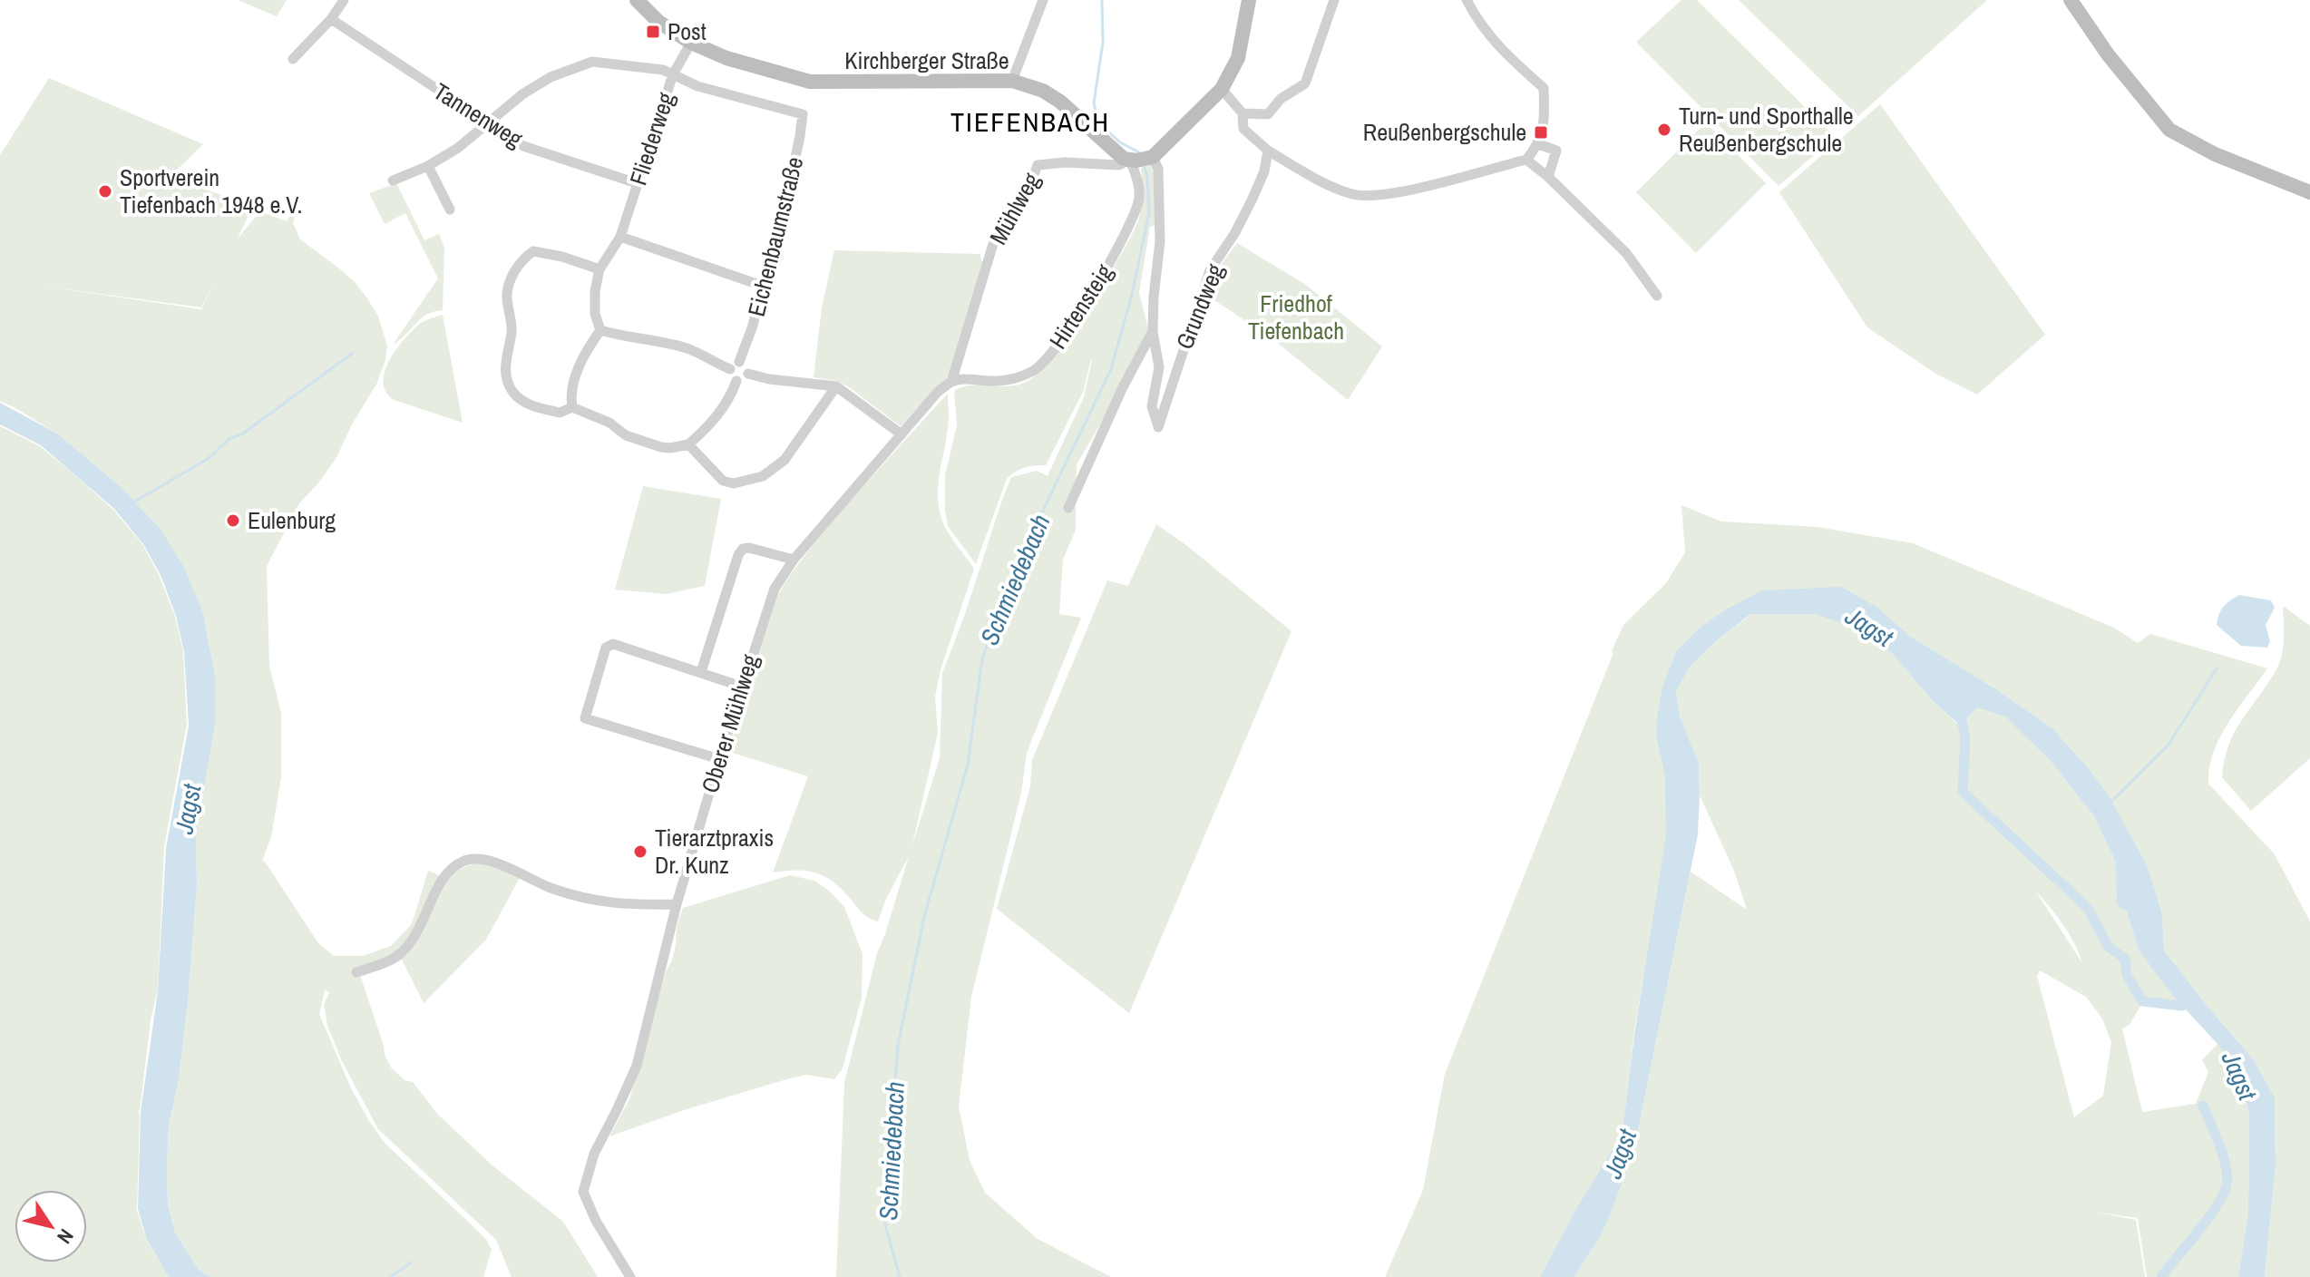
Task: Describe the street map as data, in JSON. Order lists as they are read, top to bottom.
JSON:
{
  "streets": {
    "main road": ["Kirchberger Straße"],
    "street": [
      "Tannenweg",
      "Fliederweg",
      "Mühlweg",
      "Eichenbaumstraße",
      "Hirtensteig",
      "Grundweg",
      "Oberer Mühlweg"
    ]
  },
  "crossings": [
    ["Kirchberger Straße", "Fliederweg"],
    ["Kirchberger Straße", "Mühlweg"],
    ["Kirchberger Straße", "Hirtensteig"],
    ["Tannenweg", "Fliederweg"],
    ["Fliederweg", "Eichenbaumstraße"],
    ["Mühlweg", "Hirtensteig"],
    ["Mühlweg", "Oberer Mühlweg"],
    ["Hirtensteig", "Oberer Mühlweg"]
  ],
  "districts": ["TIEFENBACH"],
  "water": ["Schmiedebach", "Jagst"],
  "parks": ["Friedhof Tiefenbach"],
  "places": {
    "transit": ["Post", "Reußenbergschule"],
    "other": [
      "Turn- und Sporthalle Reußenbergschule",
      "Sportverein Tiefenbach 1948 e.V.",
      "Eulenburg",
      "Tierarztpraxis Dr. Kunz"
    ]
  },
  "north": "bottom right"
}
